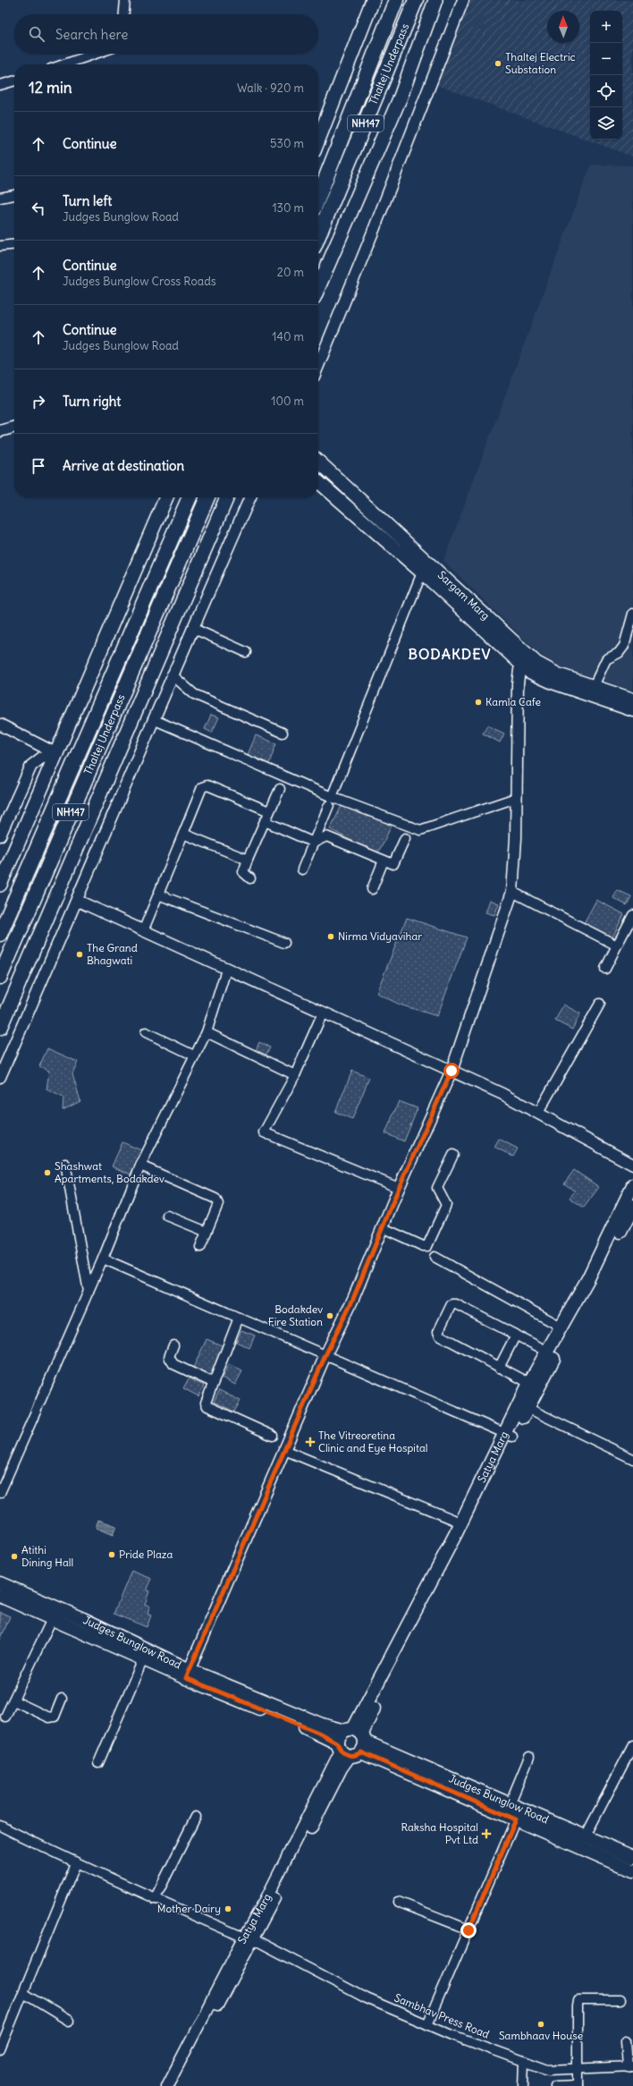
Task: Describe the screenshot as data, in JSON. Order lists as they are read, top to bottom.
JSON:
{
  "streets": {
    "highway": ["Thaltej Underpass", "NH147"],
    "main road": ["Sargam Marg", "Satya Marg", "Judges Bunglow Road"],
    "street": ["Sambhav Press Road"]
  },
  "crossings": [
    ["Satya Marg", "Judges Bunglow Road"],
    ["Satya Marg", "Sambhav Press Road"]
  ],
  "districts": ["BODAKDEV"],
  "places": {
    "other": [
      "Thaltej Electric Substation",
      "Kamla Cafe",
      "Nirma Vidyavihar",
      "The Grand Bhagwati",
      "Shashwat Apartments, Bodakdev",
      "Bodakdev Fire Station",
      "Pride Plaza",
      "Atithi Dining Hall",
      "Mother Dairy",
      "Sambhaav House"
    ],
    "health": ["The Vitreoretina Clinic and Eye Hospital", "Raksha Hospital Pvt Ltd"]
  },
  "north": "top",
  "page": {
    "map_buttons": ["+", "−"],
    "search": "Search here",
    "heading": ["12 min", "Walk · 920 m"],
    "list": [
      ["Continue", "530 m"],
      ["Turn left", "Judges Bunglow Road", "130 m"],
      ["Continue", "Judges Bunglow Cross Roads", "20 m"],
      ["Continue", "Judges Bunglow Road", "140 m"],
      ["Turn right", "100 m"],
      "Arrive at destination"
    ]
  }
}
